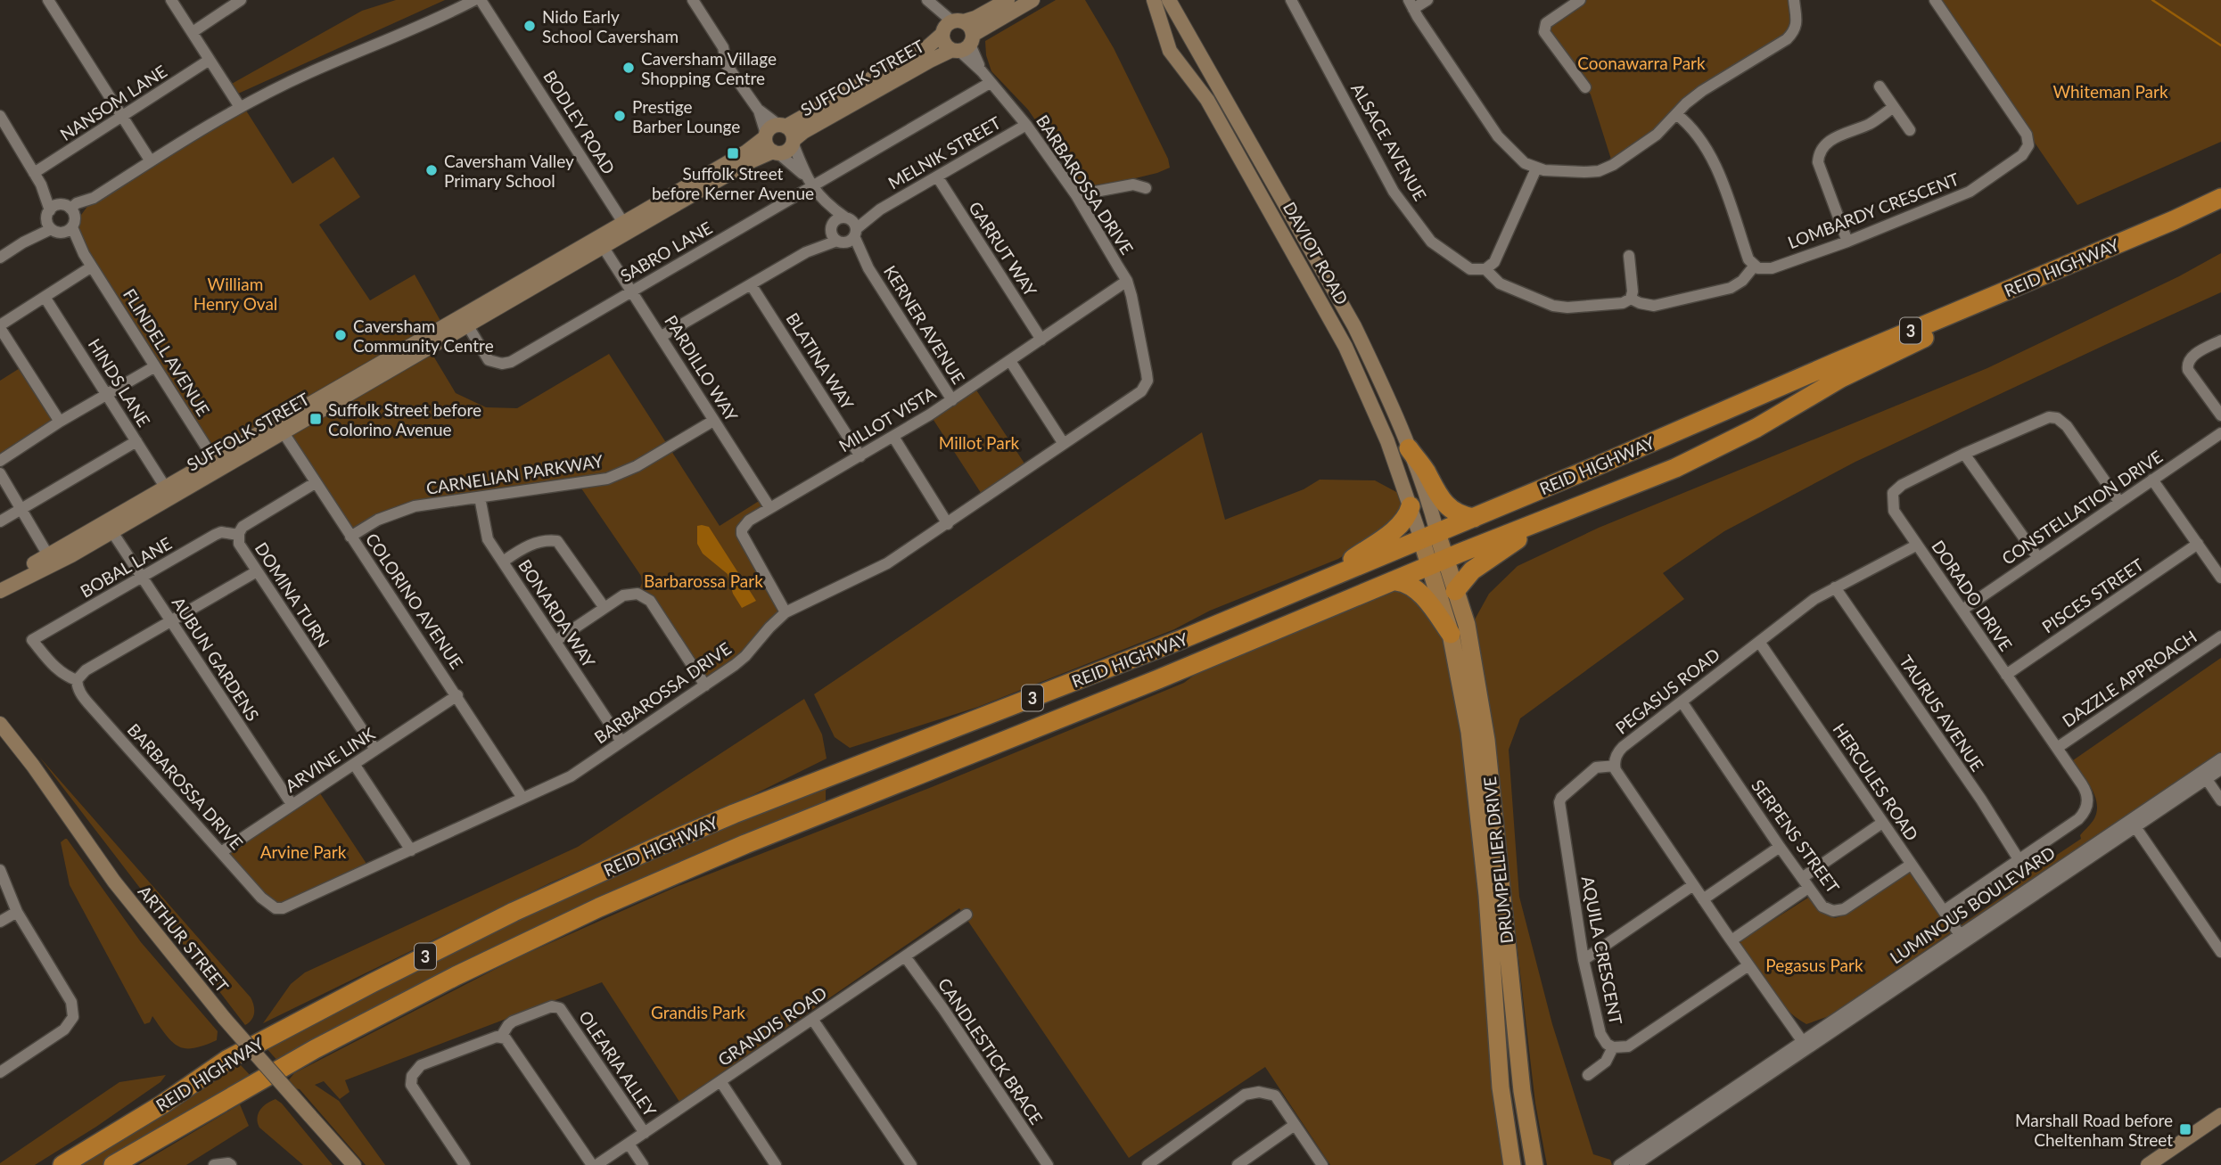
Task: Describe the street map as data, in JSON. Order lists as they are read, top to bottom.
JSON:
{
  "streets": {
    "highway": ["REID HIGHWAY", "3"],
    "main road": ["DRUMPELLIER DRIVE"],
    "street": [
      "SUFFOLK STREET",
      "NANSOM LANE",
      "BODLEY ROAD",
      "ALSACE AVENUE",
      "MELNIK STREET",
      "BARBAROSSA DRIVE",
      "LOMBARDY CRESCENT",
      "GARRUT WAY",
      "SABRO LANE",
      "DAVIOT ROAD",
      "KERNER AVENUE",
      "FLINDELL AVENUE",
      "BLATINA WAY",
      "PARDILLO WAY",
      "HINDS LANE",
      "MILLOT VISTA",
      "CARNELIAN PARKWAY",
      "CONSTELLATION DRIVE",
      "BOBAL LANE",
      "DOMINA TURN",
      "DORADO DRIVE",
      "PISCES STREET",
      "COLORINO AVENUE",
      "BONARDA WAY",
      "AUBUN GARDENS",
      "DAZZLE APPROACH",
      "PEGASUS ROAD",
      "TAURUS AVENUE",
      "ARVINE LINK",
      "HERCULES ROAD",
      "SERPENS STREET",
      "LUMINOUS BOULEVARD",
      "ARTHUR STREET",
      "AQUILA CRESCENT",
      "GRANDIS ROAD",
      "CANDLESTICK BRACE",
      "OLEARIA ALLEY"
    ]
  },
  "crossings": [
    ["SUFFOLK STREET", "BODLEY ROAD"],
    ["SUFFOLK STREET", "BARBAROSSA DRIVE"],
    ["SUFFOLK STREET", "SABRO LANE"],
    ["SUFFOLK STREET", "FLINDELL AVENUE"],
    ["SUFFOLK STREET", "PARDILLO WAY"],
    ["SUFFOLK STREET", "HINDS LANE"],
    ["SUFFOLK STREET", "COLORINO AVENUE"],
    ["SUFFOLK STREET", "AUBUN GARDENS"],
    ["MELNIK STREET", "BARBAROSSA DRIVE"],
    ["MELNIK STREET", "GARRUT WAY"],
    ["MELNIK STREET", "KERNER AVENUE"],
    ["MELNIK STREET", "BLATINA WAY"],
    ["MELNIK STREET", "PARDILLO WAY"],
    ["BARBAROSSA DRIVE", "SABRO LANE"],
    ["BARBAROSSA DRIVE", "MILLOT VISTA"],
    ["BARBAROSSA DRIVE", "BOBAL LANE"],
    ["BARBAROSSA DRIVE", "COLORINO AVENUE"],
    ["BARBAROSSA DRIVE", "BONARDA WAY"],
    ["BARBAROSSA DRIVE", "ARVINE LINK"],
    ["GARRUT WAY", "MILLOT VISTA"],
    ["SABRO LANE", "PARDILLO WAY"],
    ["DAVIOT ROAD", "REID HIGHWAY"],
    ["REID HIGHWAY", "DRUMPELLIER DRIVE"],
    ["KERNER AVENUE", "MILLOT VISTA"],
    ["BLATINA WAY", "MILLOT VISTA"],
    ["PARDILLO WAY", "MILLOT VISTA"],
    ["PARDILLO WAY", "CARNELIAN PARKWAY"],
    ["CARNELIAN PARKWAY", "COLORINO AVENUE"],
    ["CARNELIAN PARKWAY", "BONARDA WAY"],
    ["CONSTELLATION DRIVE", "DORADO DRIVE"],
    ["BOBAL LANE", "DOMINA TURN"],
    ["BOBAL LANE", "AUBUN GARDENS"],
    ["DOMINA TURN", "COLORINO AVENUE"],
    ["DOMINA TURN", "ARVINE LINK"],
    ["DORADO DRIVE", "PISCES STREET"],
    ["DORADO DRIVE", "DAZZLE APPROACH"],
    ["DORADO DRIVE", "TAURUS AVENUE"],
    ["DORADO DRIVE", "HERCULES ROAD"],
    ["COLORINO AVENUE", "ARVINE LINK"],
    ["AUBUN GARDENS", "ARVINE LINK"],
    ["PEGASUS ROAD", "TAURUS AVENUE"],
    ["PEGASUS ROAD", "HERCULES ROAD"],
    ["PEGASUS ROAD", "SERPENS STREET"],
    ["PEGASUS ROAD", "AQUILA CRESCENT"],
    ["HERCULES ROAD", "SERPENS STREET"],
    ["HERCULES ROAD", "LUMINOUS BOULEVARD"],
    ["GRANDIS ROAD", "CANDLESTICK BRACE"],
    ["GRANDIS ROAD", "OLEARIA ALLEY"]
  ],
  "parks": [
    "Coonawarra Park",
    "Whiteman Park",
    "William Henry Oval",
    "Millot Park",
    "Barbarossa Park",
    "Arvine Park",
    "Pegasus Park",
    "Grandis Park"
  ],
  "places": {
    "other": [
      "Nido Early School Caversham",
      "Caversham Village Shopping Centre",
      "Prestige Barber Lounge",
      "Caversham Valley Primary School",
      "Caversham Community Centre"
    ],
    "transit": ["Suffolk Street before Kerner Avenue", "Suffolk Street before Colorino Avenue", "Marshall Road before Cheltenham Street"]
  }
}
